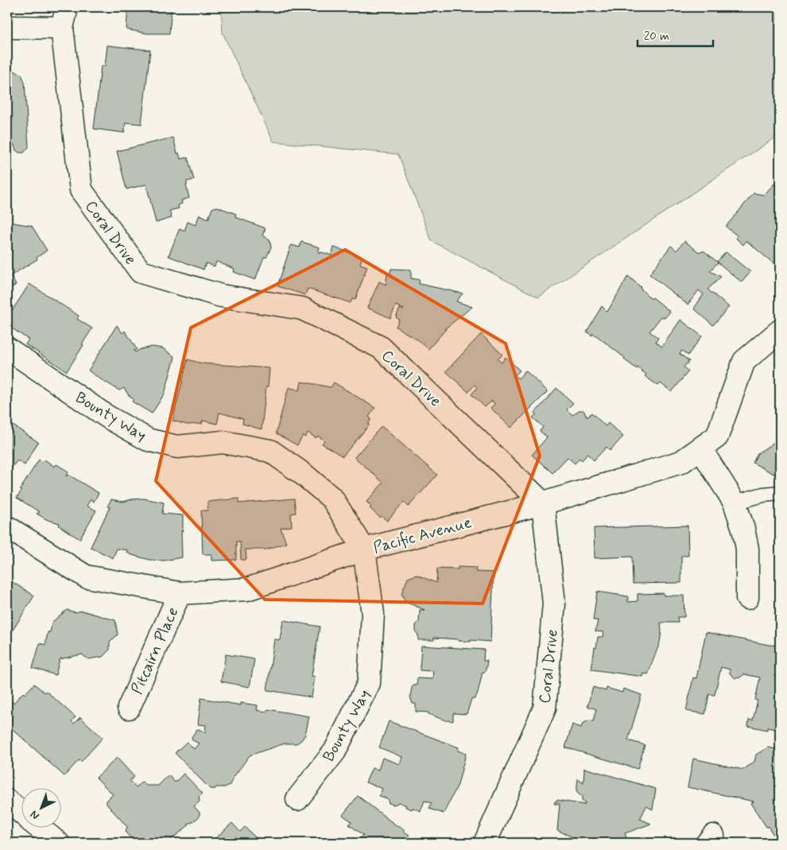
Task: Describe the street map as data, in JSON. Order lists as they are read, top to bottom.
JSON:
{
  "streets": {
    "street": [
      "Coral Drive",
      "Bounty Way",
      "Pacific Avenue",
      "Pitcairn Place"
    ]
  },
  "crossings": [
    ["Coral Drive", "Pacific Avenue"],
    ["Bounty Way", "Pacific Avenue"],
    ["Pacific Avenue", "Pitcairn Place"]
  ],
  "scale_bar": "20 m",
  "north": "bottom left"
}
